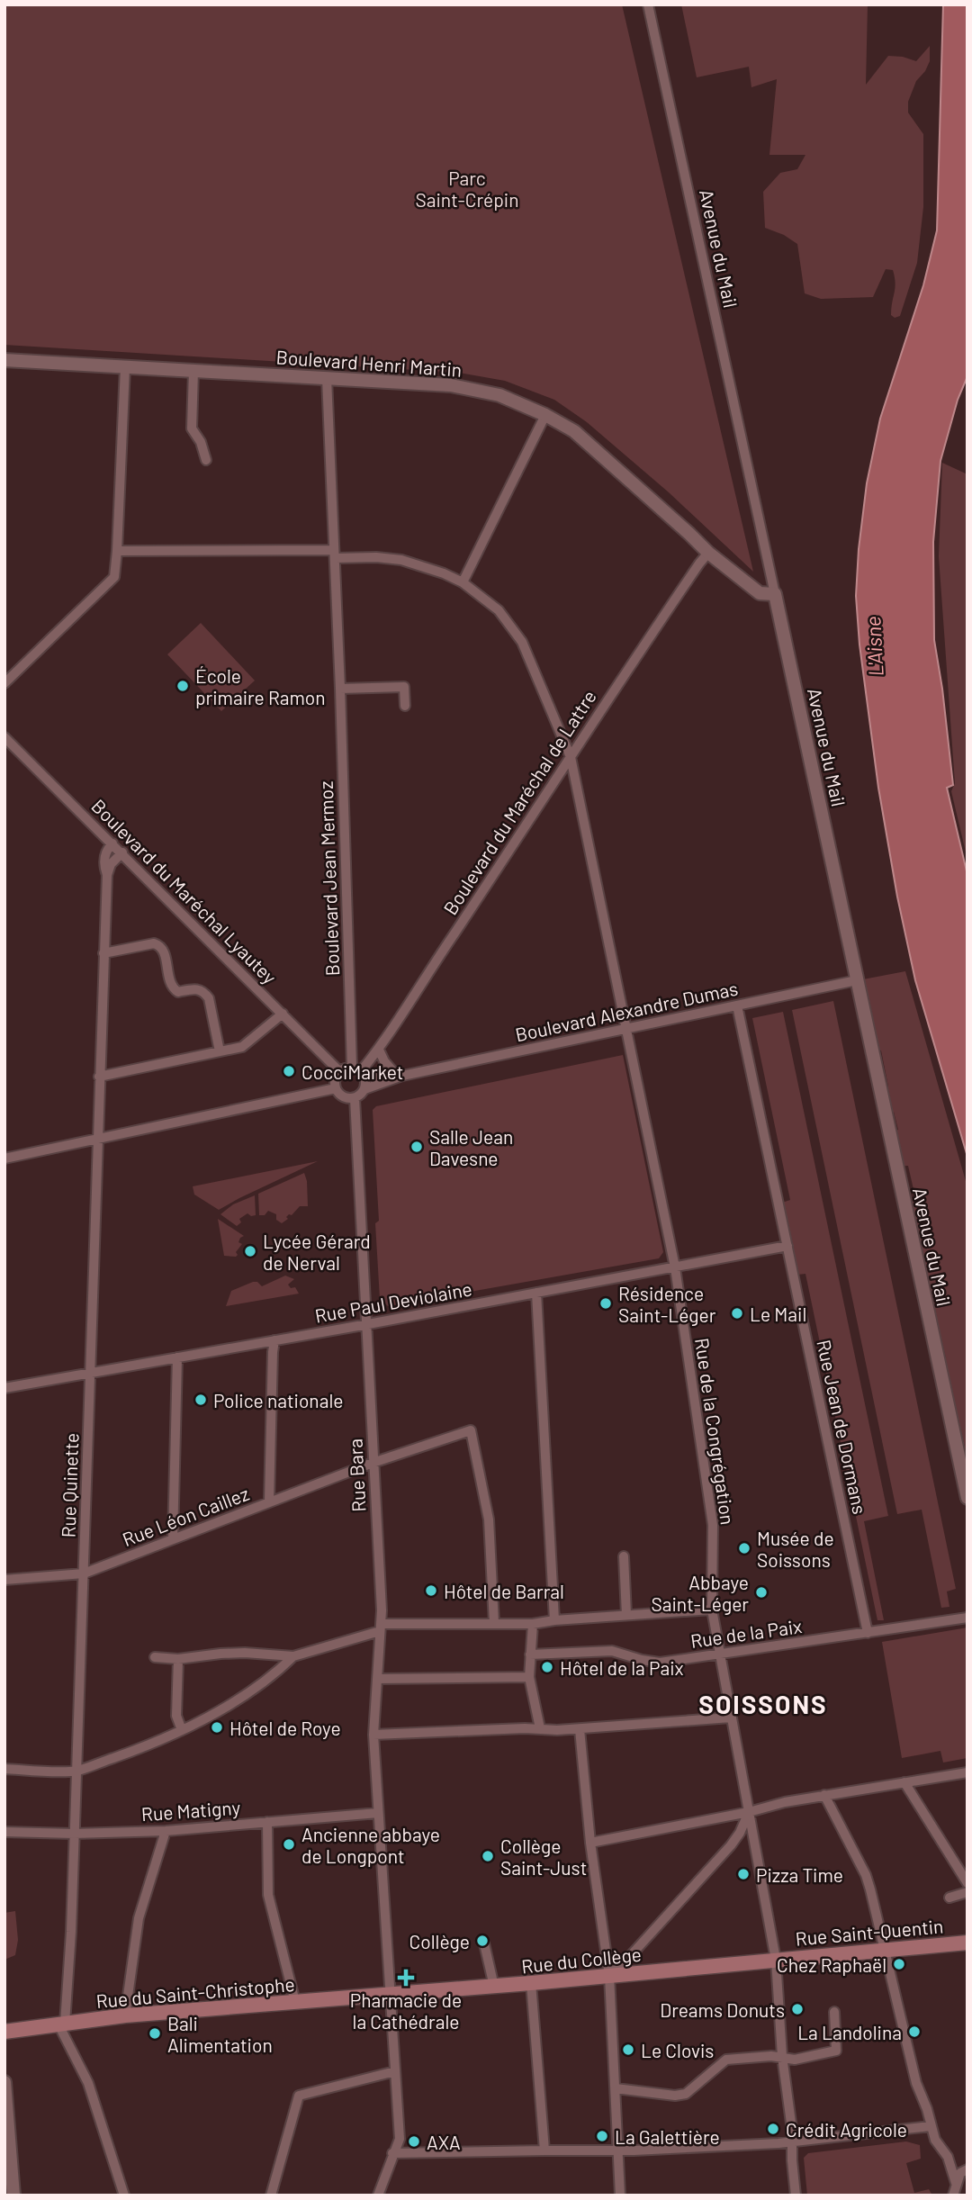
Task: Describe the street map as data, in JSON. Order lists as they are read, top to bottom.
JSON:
{
  "streets": {
    "main road": ["Rue Saint-Quentin", "Rue du Collège", "Rue du Saint-Christophe"],
    "street": [
      "Avenue du Mail",
      "Boulevard Henri Martin",
      "Boulevard du Maréchal de Lattre",
      "Boulevard Jean Mermoz",
      "Boulevard du Maréchal Lyautey",
      "Boulevard Alexandre Dumas",
      "Rue Paul Deviolaine",
      "Rue Jean de Dormans",
      "Rue de la Congrégation",
      "Rue Bara",
      "Rue Quinette",
      "Rue Léon Caillez",
      "Rue de la Paix",
      "Rue Matigny"
    ]
  },
  "crossings": [
    ["Avenue du Mail", "Boulevard Henri Martin"],
    ["Avenue du Mail", "Boulevard Alexandre Dumas"],
    ["Boulevard Henri Martin", "Boulevard du Maréchal de Lattre"],
    ["Boulevard Henri Martin", "Boulevard Jean Mermoz"],
    ["Boulevard du Maréchal de Lattre", "Boulevard Jean Mermoz"],
    ["Boulevard du Maréchal de Lattre", "Boulevard du Maréchal Lyautey"],
    ["Boulevard du Maréchal de Lattre", "Boulevard Alexandre Dumas"],
    ["Boulevard du Maréchal de Lattre", "Rue de la Congrégation"],
    ["Boulevard du Maréchal de Lattre", "Rue Bara"],
    ["Boulevard Jean Mermoz", "Boulevard du Maréchal Lyautey"],
    ["Boulevard Jean Mermoz", "Boulevard Alexandre Dumas"],
    ["Boulevard Jean Mermoz", "Rue de la Congrégation"],
    ["Boulevard Jean Mermoz", "Rue Bara"],
    ["Boulevard du Maréchal Lyautey", "Boulevard Alexandre Dumas"],
    ["Boulevard du Maréchal Lyautey", "Rue Bara"],
    ["Boulevard du Maréchal Lyautey", "Rue Quinette"],
    ["Boulevard Alexandre Dumas", "Rue Jean de Dormans"],
    ["Boulevard Alexandre Dumas", "Rue de la Congrégation"],
    ["Boulevard Alexandre Dumas", "Rue Bara"],
    ["Rue Paul Deviolaine", "Rue Jean de Dormans"],
    ["Rue Paul Deviolaine", "Rue de la Congrégation"],
    ["Rue Paul Deviolaine", "Rue Bara"],
    ["Rue Paul Deviolaine", "Rue Quinette"],
    ["Rue Jean de Dormans", "Rue de la Paix"],
    ["Rue de la Congrégation", "Rue de la Paix"],
    ["Rue de la Congrégation", "Rue Saint-Quentin"],
    ["Rue de la Congrégation", "Rue du Collège"],
    ["Rue Bara", "Rue Léon Caillez"],
    ["Rue Bara", "Rue Matigny"],
    ["Rue Bara", "Rue du Collège"],
    ["Rue Bara", "Rue du Saint-Christophe"],
    ["Rue Quinette", "Rue Léon Caillez"],
    ["Rue Quinette", "Rue Matigny"],
    ["Rue Quinette", "Rue du Saint-Christophe"],
    ["Rue Saint-Quentin", "Rue du Collège"],
    ["Rue du Collège", "Rue du Saint-Christophe"]
  ],
  "districts": ["SOISSONS"],
  "water": ["L'Aisne"],
  "parks": ["Parc Saint-Crépin"],
  "places": {
    "other": [
      "École primaire Ramon",
      "CocciMarket",
      "Salle Jean Davesne",
      "Lycée Gérard de Nerval",
      "Résidence Saint-Léger",
      "Le Mail",
      "Police nationale",
      "Musée de Soissons",
      "Hôtel de Barral",
      "Abbaye Saint-Léger",
      "Hôtel de la Paix",
      "Hôtel de Roye",
      "Ancienne abbaye de Longpont",
      "Collège Saint-Just",
      "Pizza Time",
      "Collège",
      "Chez Raphaël",
      "Dreams Donuts",
      "La Landolina",
      "Bali Alimentation",
      "Le Clovis",
      "Crédit Agricole",
      "La Galettière",
      "AXA"
    ],
    "health": ["Pharmacie de la Cathédrale"]
  }
}
